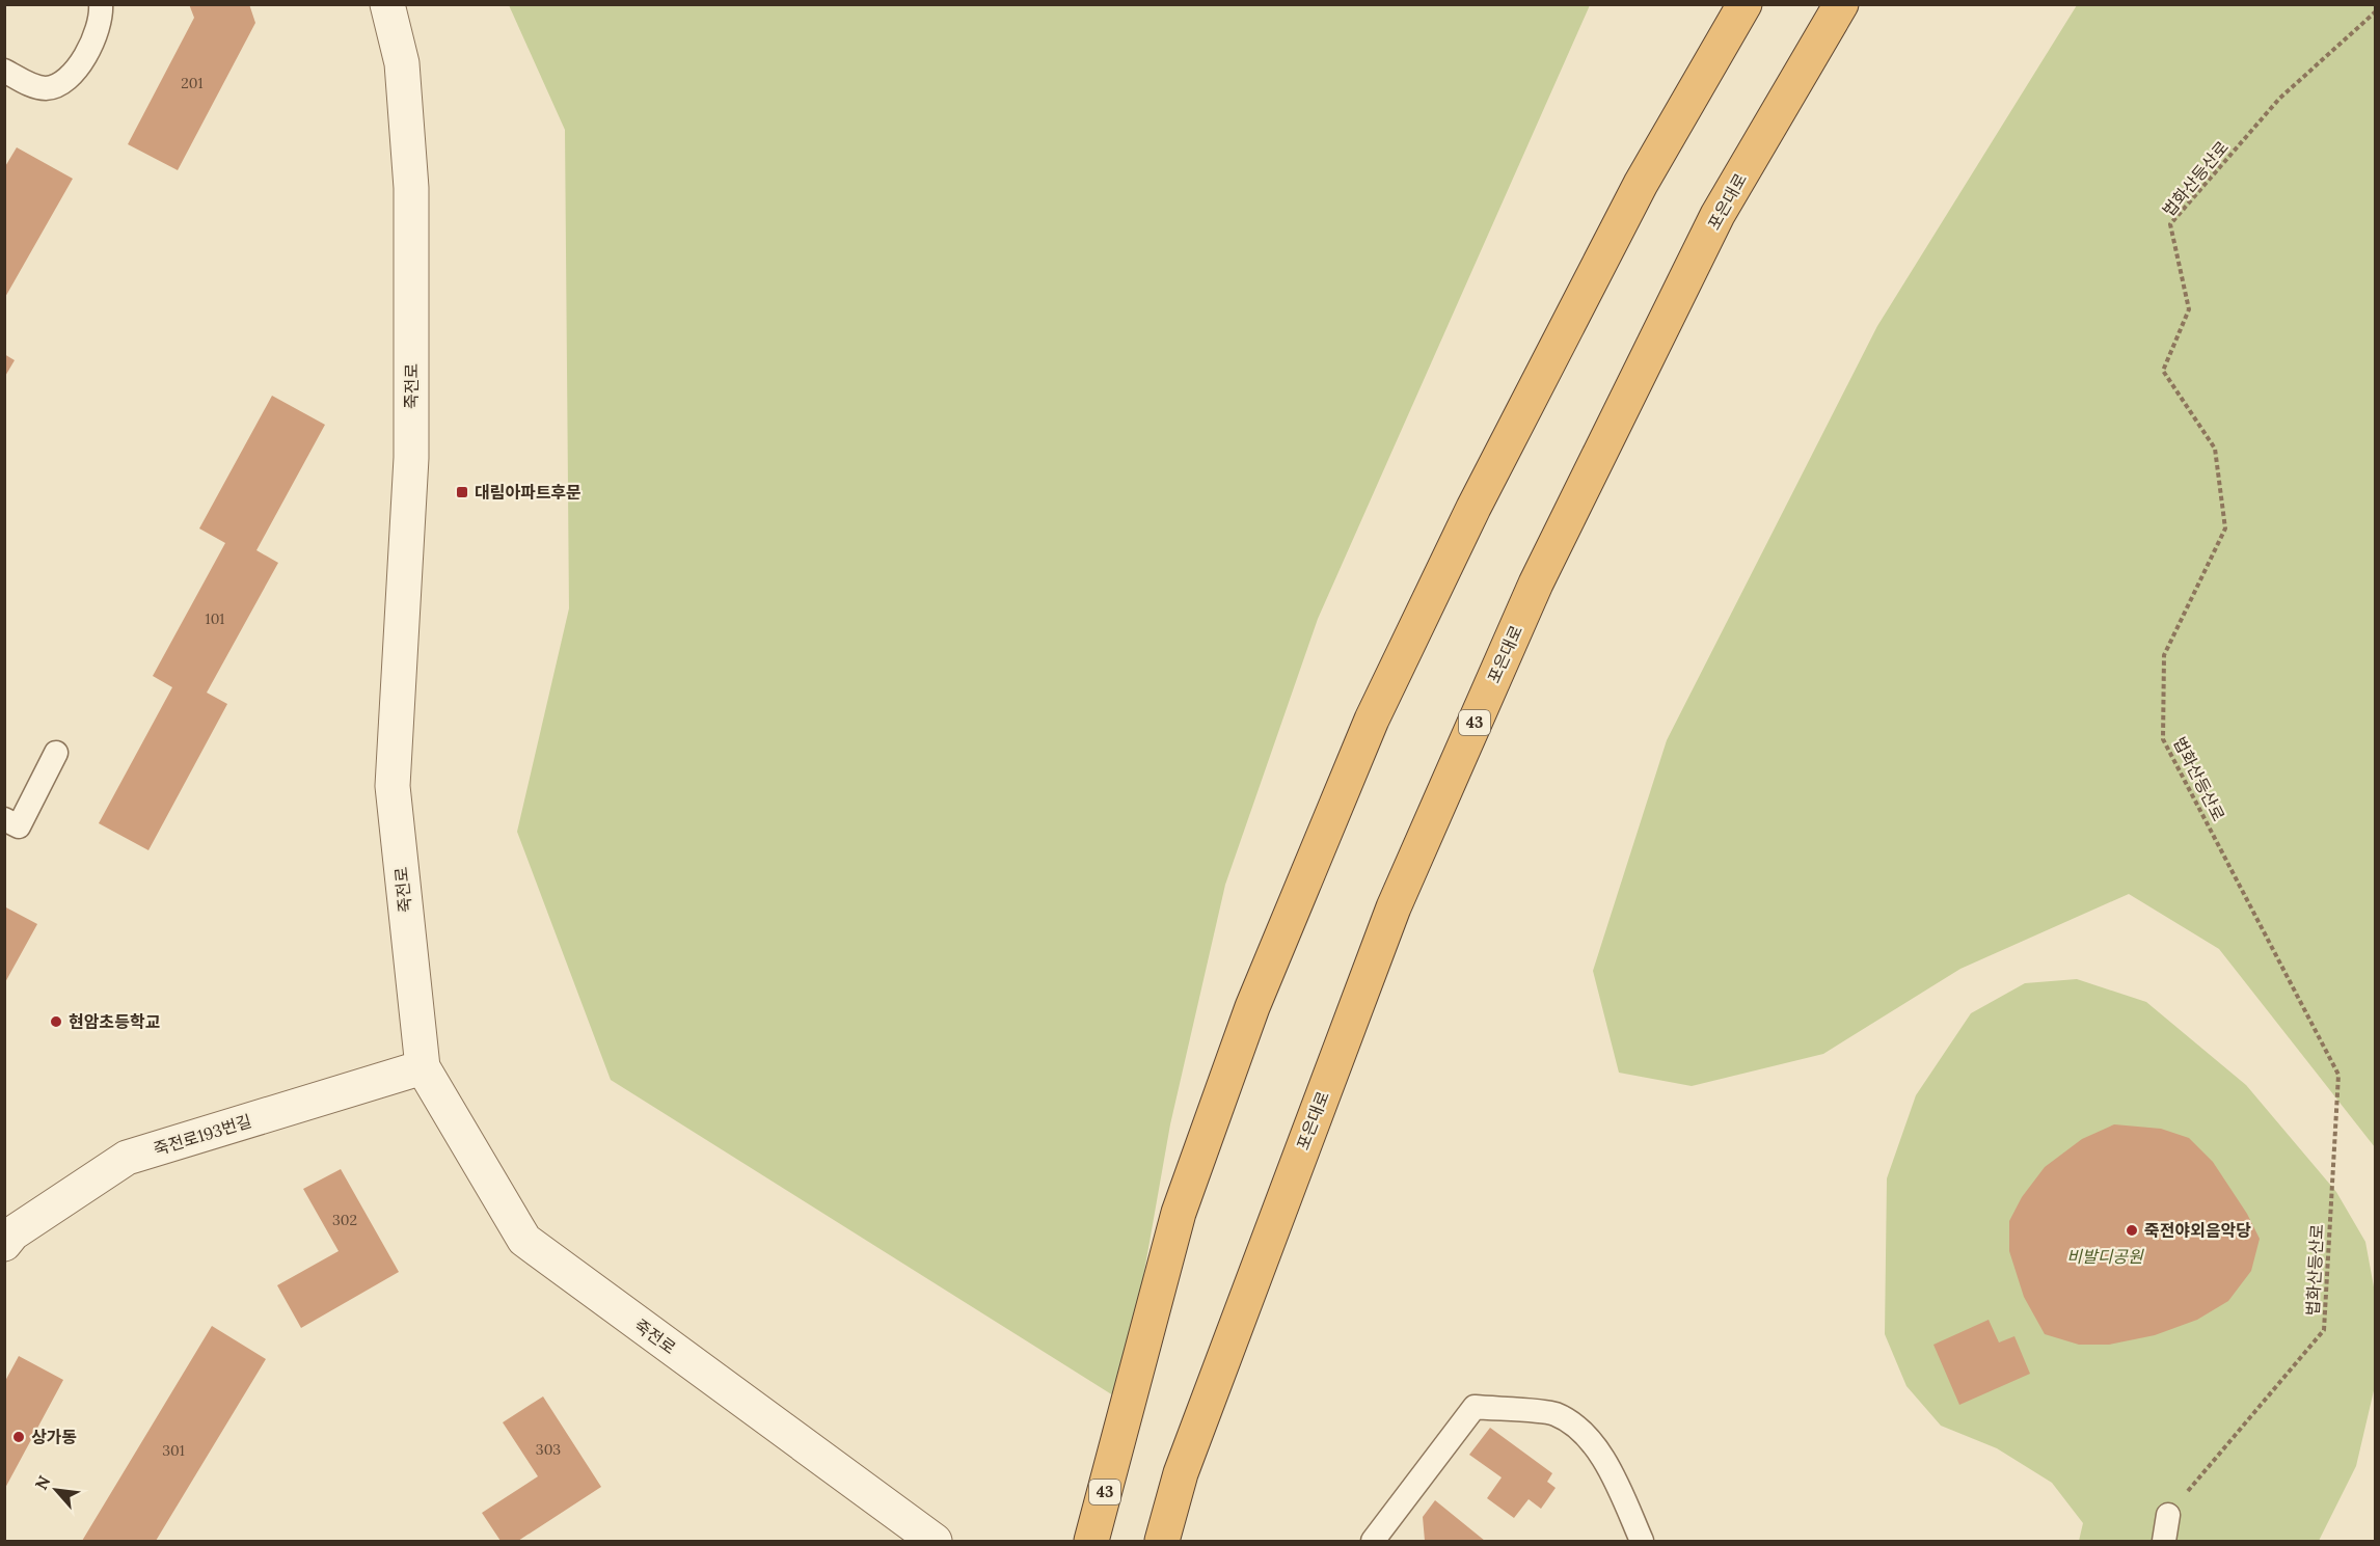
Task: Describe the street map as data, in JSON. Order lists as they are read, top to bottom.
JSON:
{
  "streets": {
    "highway": ["포은대로", "43"],
    "street": ["죽전로", "죽전로193번길"],
    "path": ["법화산등산로"]
  },
  "crossings": [
    ["죽전로", "죽전로193번길"]
  ],
  "parks": ["비발디공원"],
  "places": {
    "transit": ["대림아파트후문"],
    "other": ["현암초등학교", "죽전야외음악당", "상가동"]
  },
  "house_numbers": [
    "201",
    "101",
    "302",
    "303",
    "301"
  ],
  "north": "top left"
}
